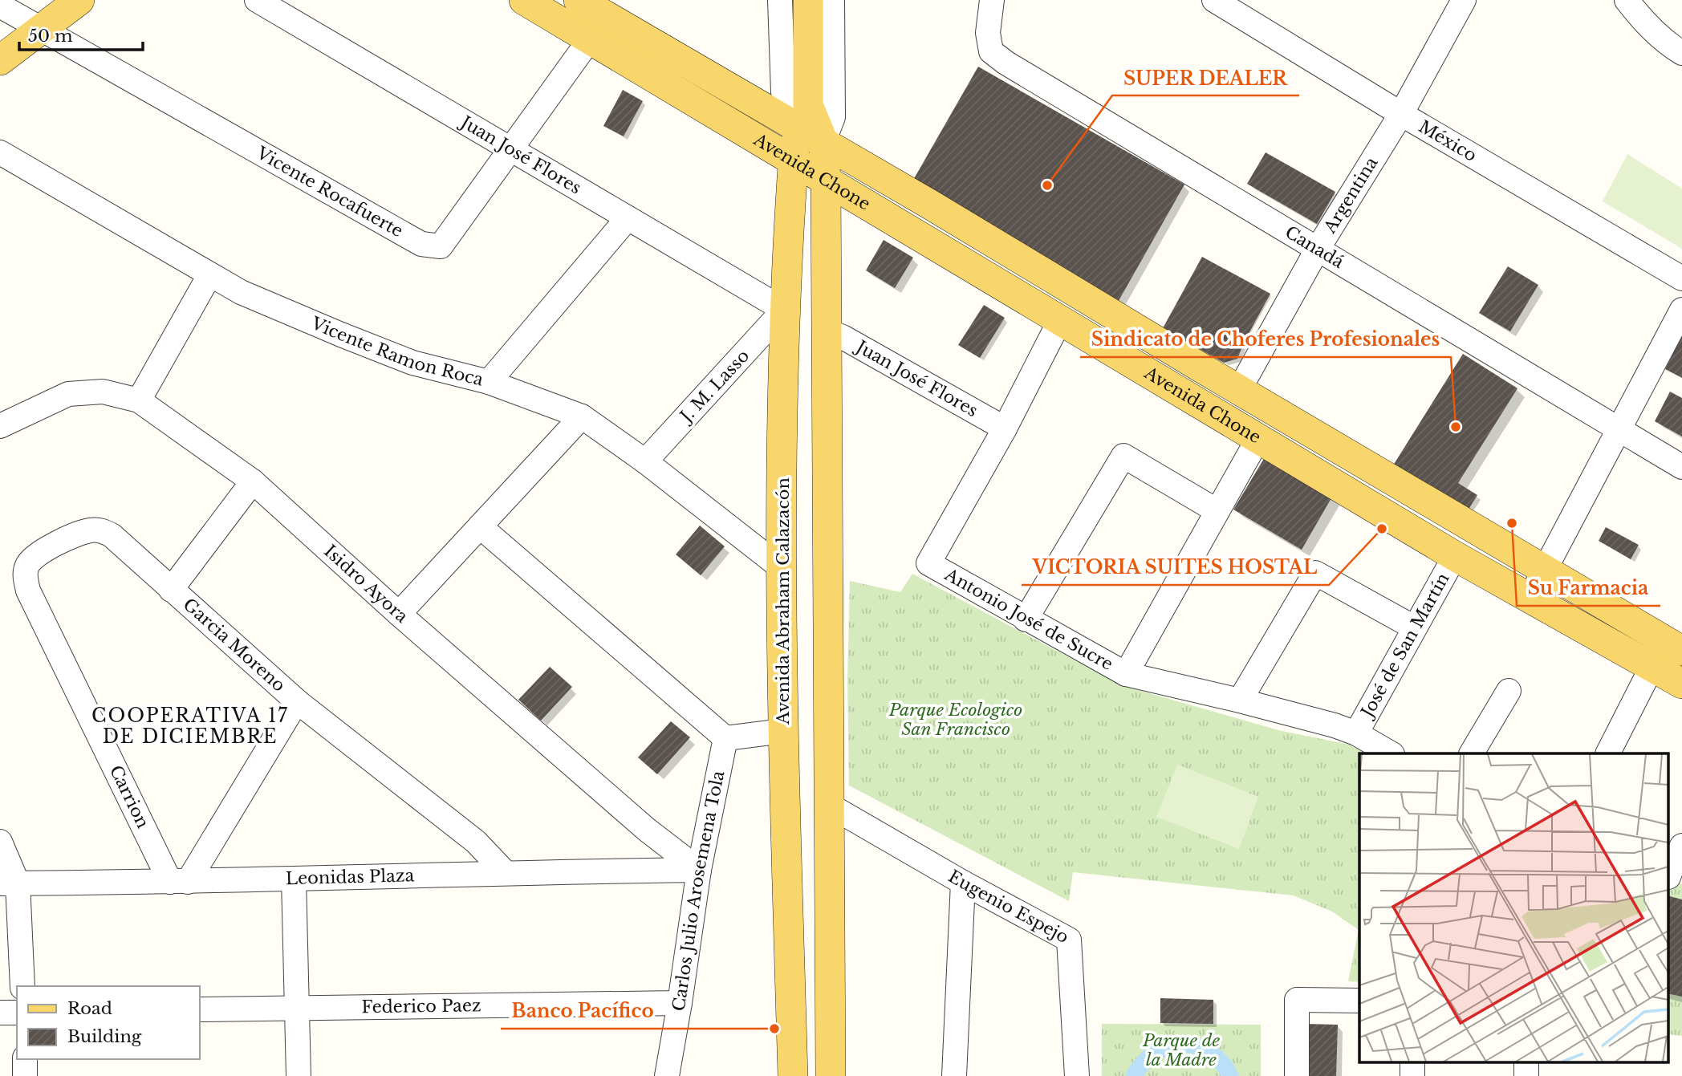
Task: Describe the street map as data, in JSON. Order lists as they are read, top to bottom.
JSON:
{
  "streets": {
    "main road": ["Avenida Chone", "Avenida Abraham Calazacón"],
    "street": [
      "México",
      "Juan José Flores",
      "Vicente Rocafuerte",
      "Argentina",
      "Canadá",
      "Vicente Ramon Roca",
      "J. M. Lasso",
      "Isidro Ayora",
      "Antonio José de Sucre",
      "Garcia Moreno",
      "José de San Martín",
      "Carrion",
      "Leonidas Plaza",
      "Carlos Julio Arosemena Tola",
      "Eugenio Espejo",
      "Federico Paez"
    ]
  },
  "crossings": [
    ["México", "Argentina"],
    ["Juan José Flores", "Vicente Rocafuerte"],
    ["Juan José Flores", "J. M. Lasso"],
    ["Juan José Flores", "Avenida Abraham Calazacón"],
    ["Juan José Flores", "Antonio José de Sucre"],
    ["Avenida Chone", "Vicente Rocafuerte"],
    ["Avenida Chone", "Argentina"],
    ["Avenida Chone", "Avenida Abraham Calazacón"],
    ["Avenida Chone", "Antonio José de Sucre"],
    ["Avenida Chone", "José de San Martín"],
    ["Argentina", "Canadá"],
    ["Vicente Ramon Roca", "J. M. Lasso"],
    ["Vicente Ramon Roca", "Avenida Abraham Calazacón"],
    ["J. M. Lasso", "Avenida Abraham Calazacón"],
    ["Isidro Ayora", "Leonidas Plaza"],
    ["Isidro Ayora", "Carlos Julio Arosemena Tola"],
    ["Antonio José de Sucre", "José de San Martín"],
    ["Garcia Moreno", "Carrion"],
    ["Garcia Moreno", "Leonidas Plaza"],
    ["Carrion", "Leonidas Plaza"],
    ["Leonidas Plaza", "Carlos Julio Arosemena Tola"],
    ["Carlos Julio Arosemena Tola", "Federico Paez"]
  ],
  "districts": ["COOPERATIVA 17 DE DICIEMBRE"],
  "parks": ["Parque Ecologico San Francisco", "Parque de la Madre"],
  "places": [
    "SUPER DEALER",
    "Sindicato de Choferes Profesionales",
    "Su Farmacia",
    "VICTORIA SUITES HOSTAL",
    "Banco Pacífico"
  ],
  "legend": ["Road", "Building"],
  "scale_bar": "50 m"
}
